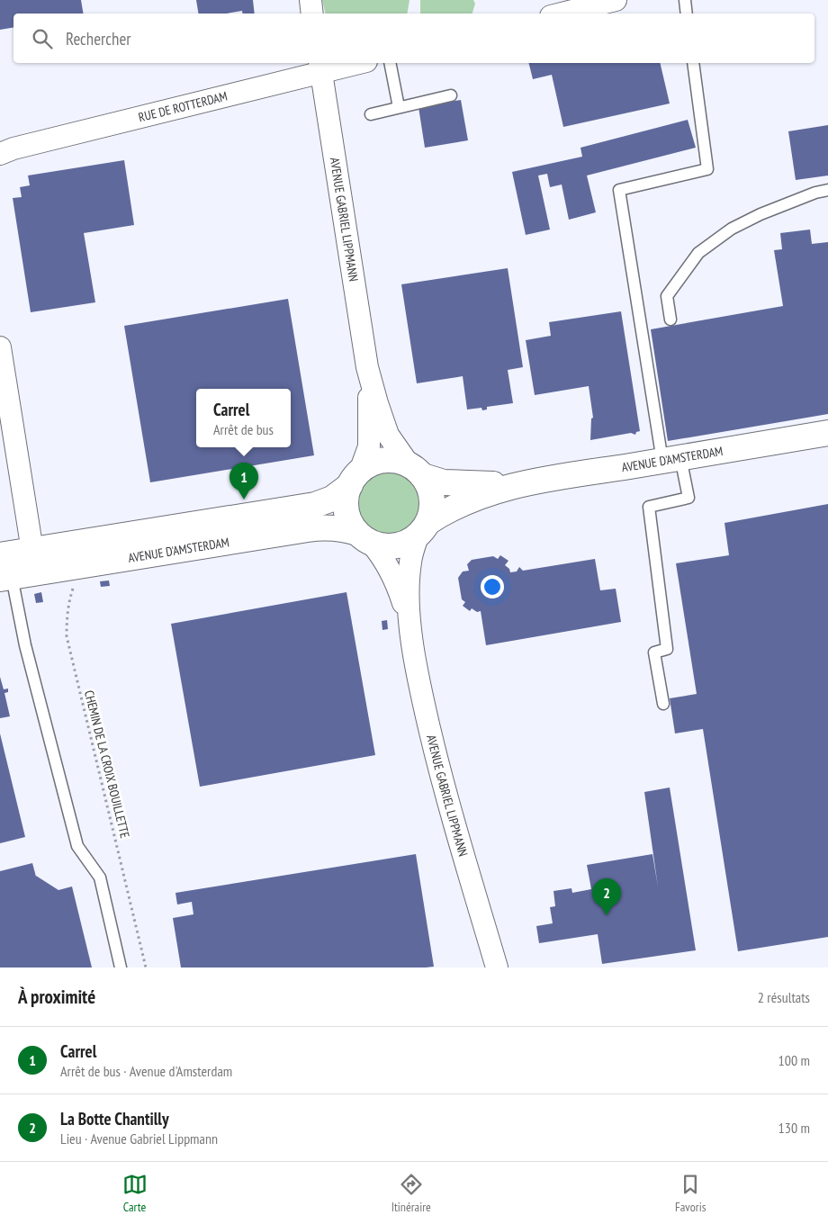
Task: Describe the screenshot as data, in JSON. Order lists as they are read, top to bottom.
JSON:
{
  "streets": {
    "street": ["RUE DE ROTTERDAM", "AVENUE GABRIEL LIPPMANN", "AVENUE D'AMSTERDAM"],
    "path": ["CHEMIN DE LA CROIX BOUILLETTE"]
  },
  "crossings": [
    ["RUE DE ROTTERDAM", "AVENUE GABRIEL LIPPMANN"],
    ["AVENUE GABRIEL LIPPMANN", "AVENUE D'AMSTERDAM"],
    ["AVENUE D'AMSTERDAM", "CHEMIN DE LA CROIX BOUILLETTE"]
  ],
  "page": {
    "search": "Rechercher",
    "popup": ["Carrel", "Arrêt de bus"],
    "pins": ["1", "2"],
    "heading": ["À proximité", "2 résultats"],
    "list": [
      {
        "mark": "1",
        "name": "Carrel",
        "note": "Arrêt de bus · Avenue d'Amsterdam",
        "value": "100 m"
      },
      {
        "mark": "2",
        "name": "La Botte Chantilly",
        "note": "Lieu · Avenue Gabriel Lippmann",
        "value": "130 m"
      }
    ],
    "nav": ["Carte", "Itinéraire", "Favoris"]
  }
}
